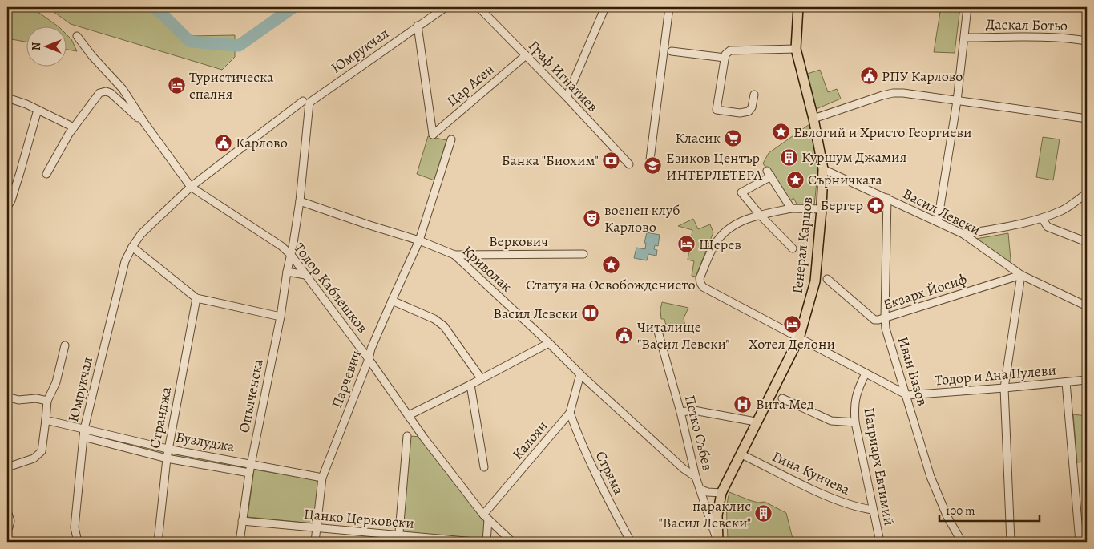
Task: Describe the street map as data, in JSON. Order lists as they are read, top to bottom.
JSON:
{
  "streets": {
    "main road": ["Генерал Карцов"],
    "street": [
      "Даскал Ботьо",
      "Юмрукчал",
      "Граф Игнатиев",
      "Цар Асен",
      "Васил Левски",
      "Веркович",
      "Криволак",
      "Тодор Каблешков",
      "Екзарх Йосиф",
      "Иван Вазов",
      "Тодор и Ана Пулеви",
      "Парчевич",
      "Опълченска",
      "Странджа",
      "Петко Събев",
      "Калоян",
      "Бузлуджа",
      "Патриарх Евтимий",
      "Стряма",
      "Гина Кунчева",
      "Цанко Церковски"
    ]
  },
  "crossings": [
    ["Юмрукчал", "Цар Асен"],
    ["Юмрукчал", "Тодор Каблешков"],
    ["Юмрукчал", "Опълченска"],
    ["Юмрукчал", "Бузлуджа"],
    ["Граф Игнатиев", "Цар Асен"],
    ["Васил Левски", "Генерал Карцов"],
    ["Васил Левски", "Екзарх Йосиф"],
    ["Васил Левски", "Иван Вазов"],
    ["Веркович", "Криволак"],
    ["Генерал Карцов", "Петко Събев"],
    ["Генерал Карцов", "Гина Кунчева"],
    ["Криволак", "Парчевич"],
    ["Криволак", "Опълченска"],
    ["Криволак", "Петко Събев"],
    ["Криволак", "Калоян"],
    ["Тодор Каблешков", "Парчевич"],
    ["Тодор Каблешков", "Опълченска"],
    ["Тодор Каблешков", "Калоян"],
    ["Екзарх Йосиф", "Иван Вазов"],
    ["Иван Вазов", "Тодор и Ана Пулеви"],
    ["Парчевич", "Бузлуджа"],
    ["Парчевич", "Цанко Церковски"],
    ["Опълченска", "Бузлуджа"],
    ["Опълченска", "Цанко Церковски"],
    ["Странджа", "Бузлуджа"],
    ["Калоян", "Стряма"],
    ["Патриарх Евтимий", "Гина Кунчева"]
  ],
  "places": {
    "public building": ["РПУ Карлово", "Карлово", "Читалище \"Васил Левски\""],
    "hotel": ["Туристическа спалня", "Щерев", "Хотел Делони"],
    "place": ["Евлогий и Христо Георгиеви", "Сърничката", "Статуя на Освобождението"],
    "supermarket": ["Класик"],
    "building": ["Куршум Джамия", "параклис \"Васил Левски\""],
    "bank": ["Банка \"Биохим\""],
    "school or university": ["Езиков Център ИНТЕРЛЕТЕРА"],
    "pharmacy": ["Бергер"],
    "theatre": ["военен клуб Карлово"],
    "library": ["Васил Левски"],
    "hospital": ["Вита Мед"]
  },
  "scale_bar": "100 m",
  "north": "left"
}
